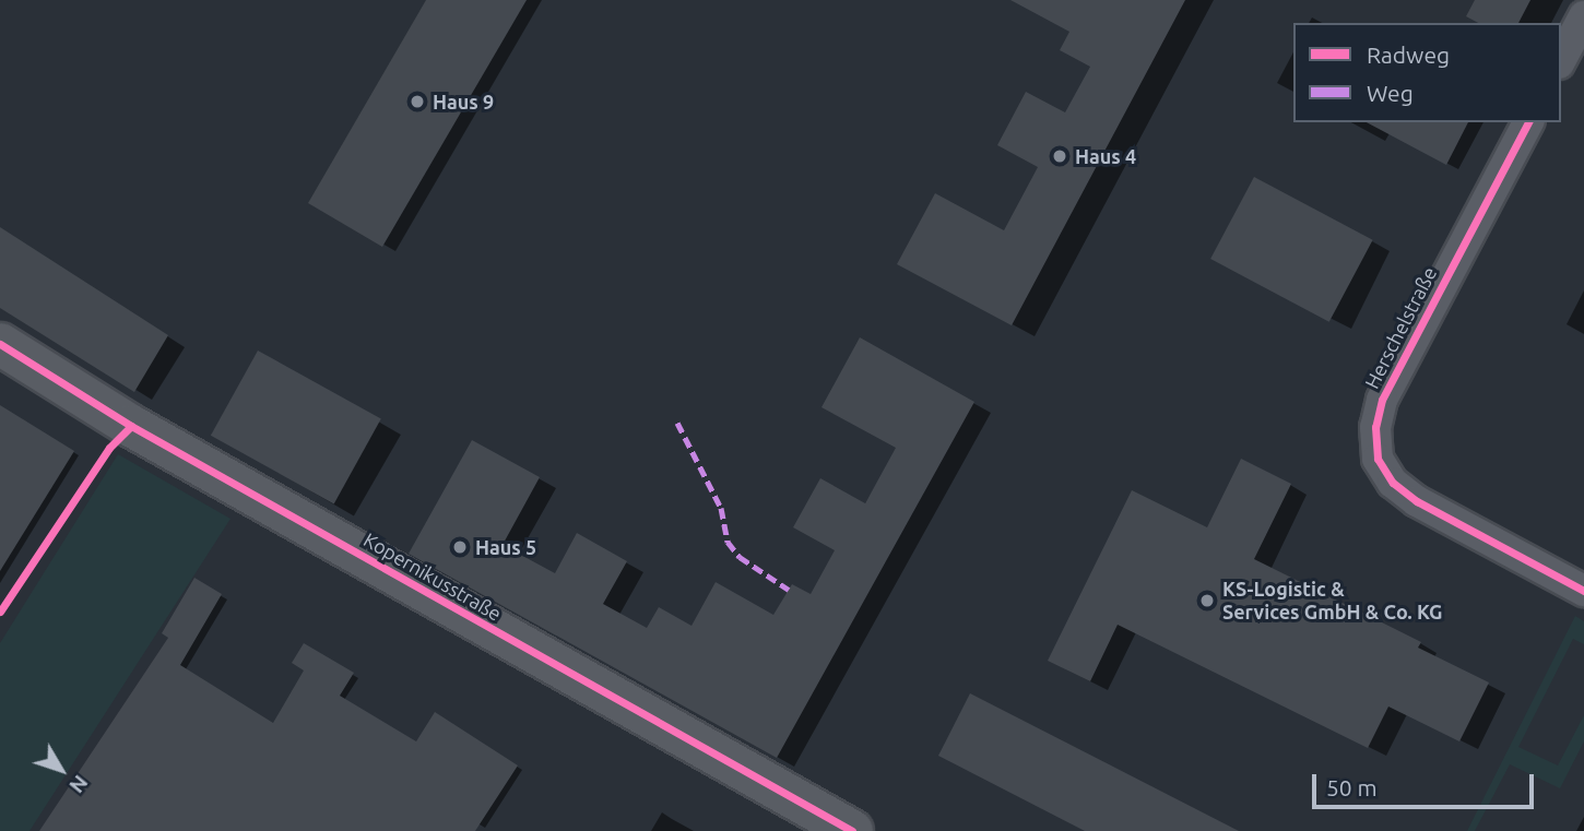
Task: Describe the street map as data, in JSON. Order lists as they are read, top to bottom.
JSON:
{
  "streets": {
    "street": ["Herschelstraße", "Kopernikusstraße"]
  },
  "places": [
    "Haus 9",
    "Haus 4",
    "Haus 5",
    "KS-Logistic & Services GmbH & Co. KG"
  ],
  "legend": ["Radweg", "Weg"],
  "scale_bar": "50 m",
  "north": "bottom right"
}
